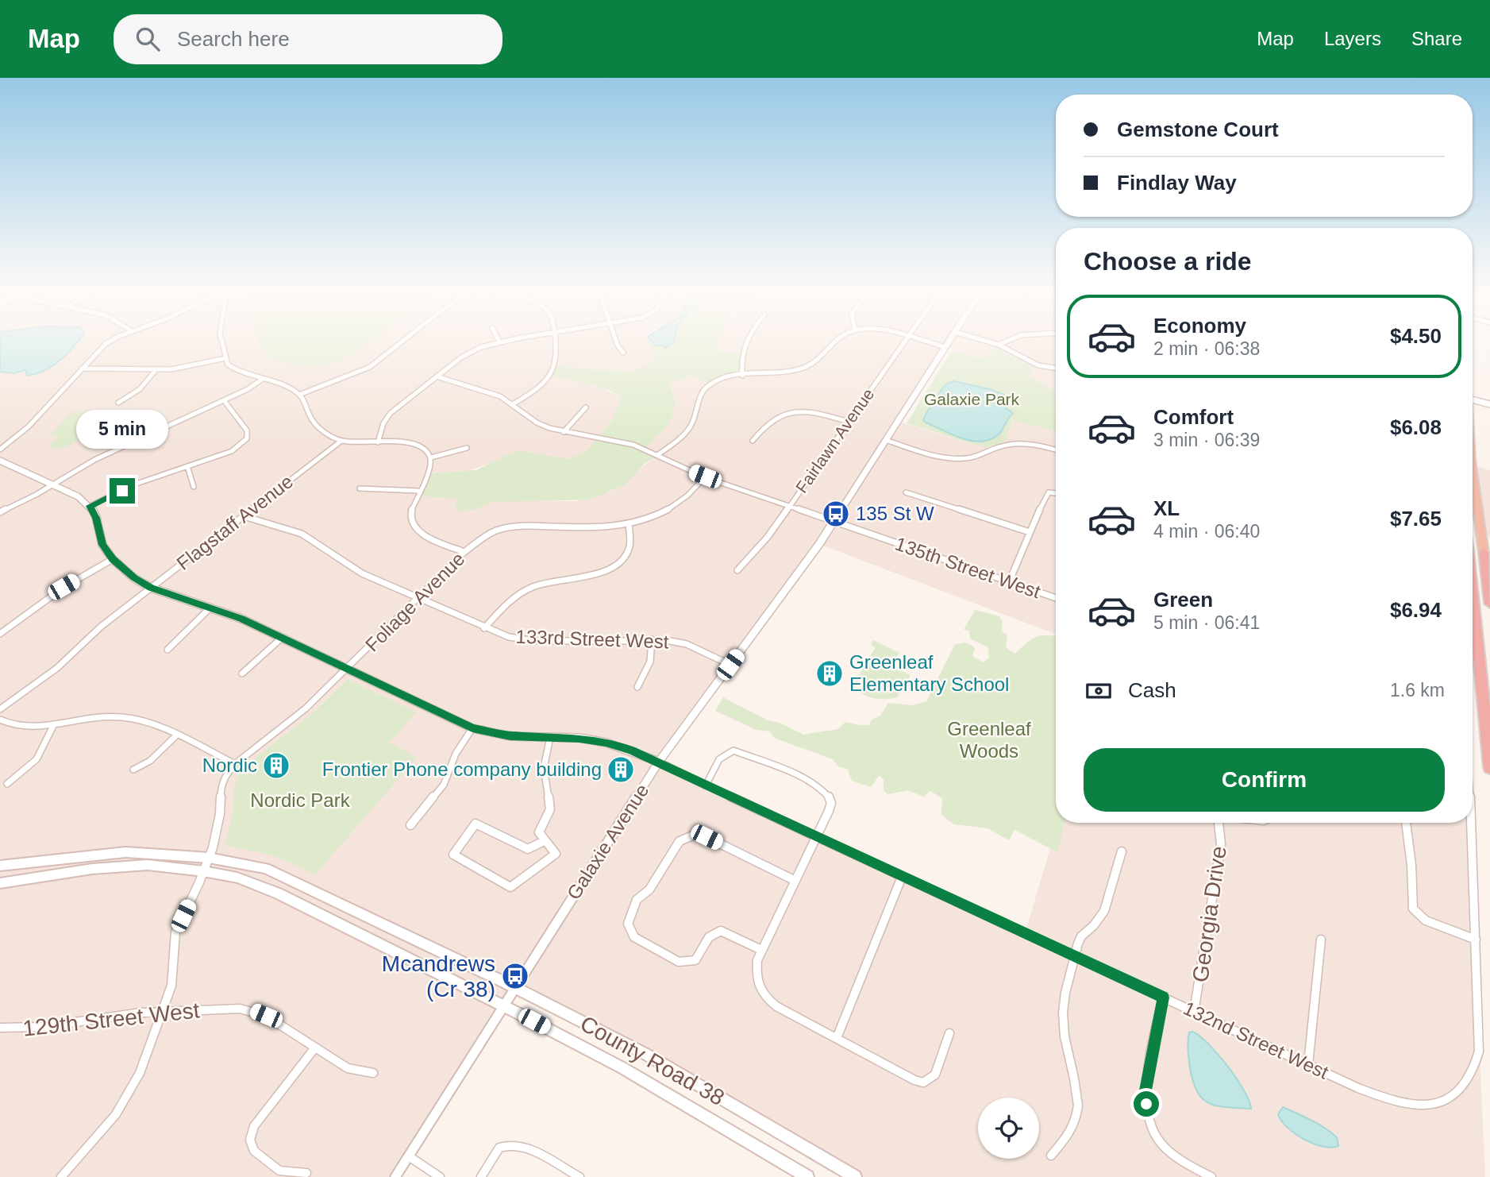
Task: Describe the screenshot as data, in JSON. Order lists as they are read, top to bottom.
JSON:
{
  "streets": {
    "main road": ["County Road 38"],
    "street": [
      "Fairlawn Avenue",
      "Flagstaff Avenue",
      "135th Street West",
      "Foliage Avenue",
      "133rd Street West",
      "Galaxie Avenue",
      "Georgia Drive",
      "129th Street West",
      "132nd Street West"
    ]
  },
  "crossings": [
    ["Fairlawn Avenue", "135th Street West"],
    ["Flagstaff Avenue", "133rd Street West"],
    ["Flagstaff Avenue", "132nd Street West"],
    ["135th Street West", "Foliage Avenue"],
    ["135th Street West", "Galaxie Avenue"],
    ["Foliage Avenue", "133rd Street West"],
    ["Foliage Avenue", "129th Street West"],
    ["Foliage Avenue", "132nd Street West"],
    ["Foliage Avenue", "County Road 38"],
    ["133rd Street West", "Galaxie Avenue"],
    ["Galaxie Avenue", "132nd Street West"],
    ["Galaxie Avenue", "County Road 38"],
    ["Georgia Drive", "132nd Street West"]
  ],
  "parks": ["Galaxie Park", "Greenleaf Woods", "Nordic Park"],
  "places": {
    "bus stop": ["135 St W", "Mcandrews (Cr 38)"],
    "building": ["Greenleaf Elementary School", "Nordic", "Frontier Phone company building"]
  },
  "page": {
    "header": "Map",
    "search": "Search here",
    "nav": ["Map", "Layers", "Share"],
    "banner": ["Gemstone Court", "Findlay Way"],
    "heading": "Choose a ride",
    "list": [
      {
        "name": "Economy",
        "note": "2 min · 06:38",
        "value": "$4.50"
      },
      {
        "name": "Comfort",
        "note": "3 min · 06:39",
        "value": "$6.08"
      },
      {
        "name": "XL",
        "note": "4 min · 06:40",
        "value": "$7.65"
      },
      {
        "name": "Green",
        "note": "5 min · 06:41",
        "value": "$6.94"
      }
    ],
    "bubble": "5 min",
    "pay": ["Cash", "1.6 km"],
    "buttons": "Confirm"
  }
}
